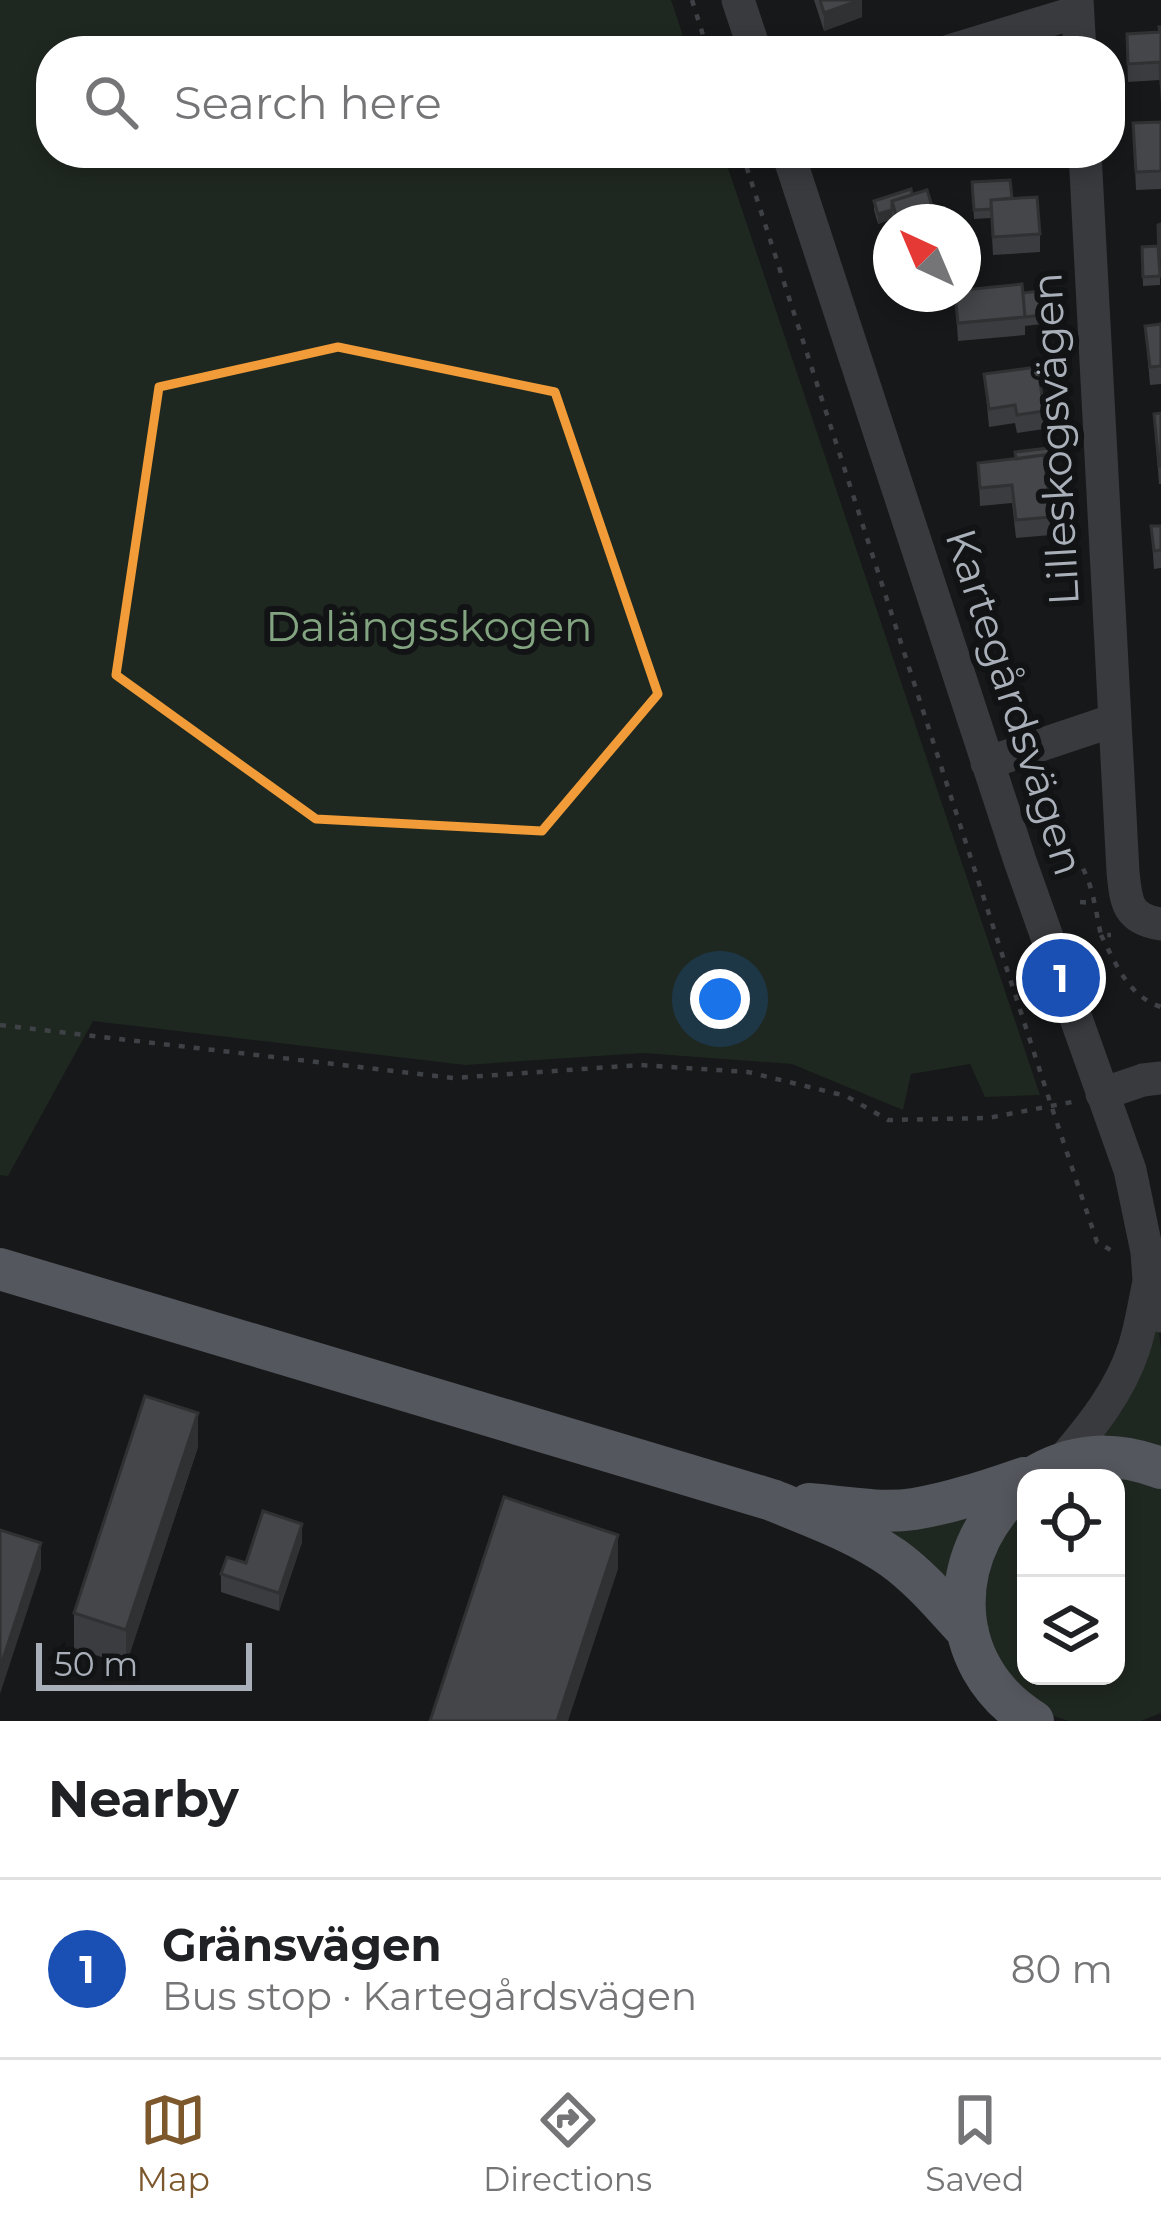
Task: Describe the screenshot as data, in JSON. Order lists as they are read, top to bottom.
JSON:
{
  "streets": {
    "street": ["Lilleskogsvägen", "Kartegårdsvägen"]
  },
  "parks": ["Dalängsskogen"],
  "scale_bar": "50 m",
  "north": "top left",
  "page": {
    "search": "Search here",
    "pins": "1",
    "scale": "50 m",
    "heading": "Nearby",
    "list": [
      {
        "mark": "1",
        "name": "Gränsvägen",
        "note": "Bus stop · Kartegårdsvägen",
        "value": "80 m"
      }
    ],
    "nav": ["Map", "Directions", "Saved"]
  }
}
